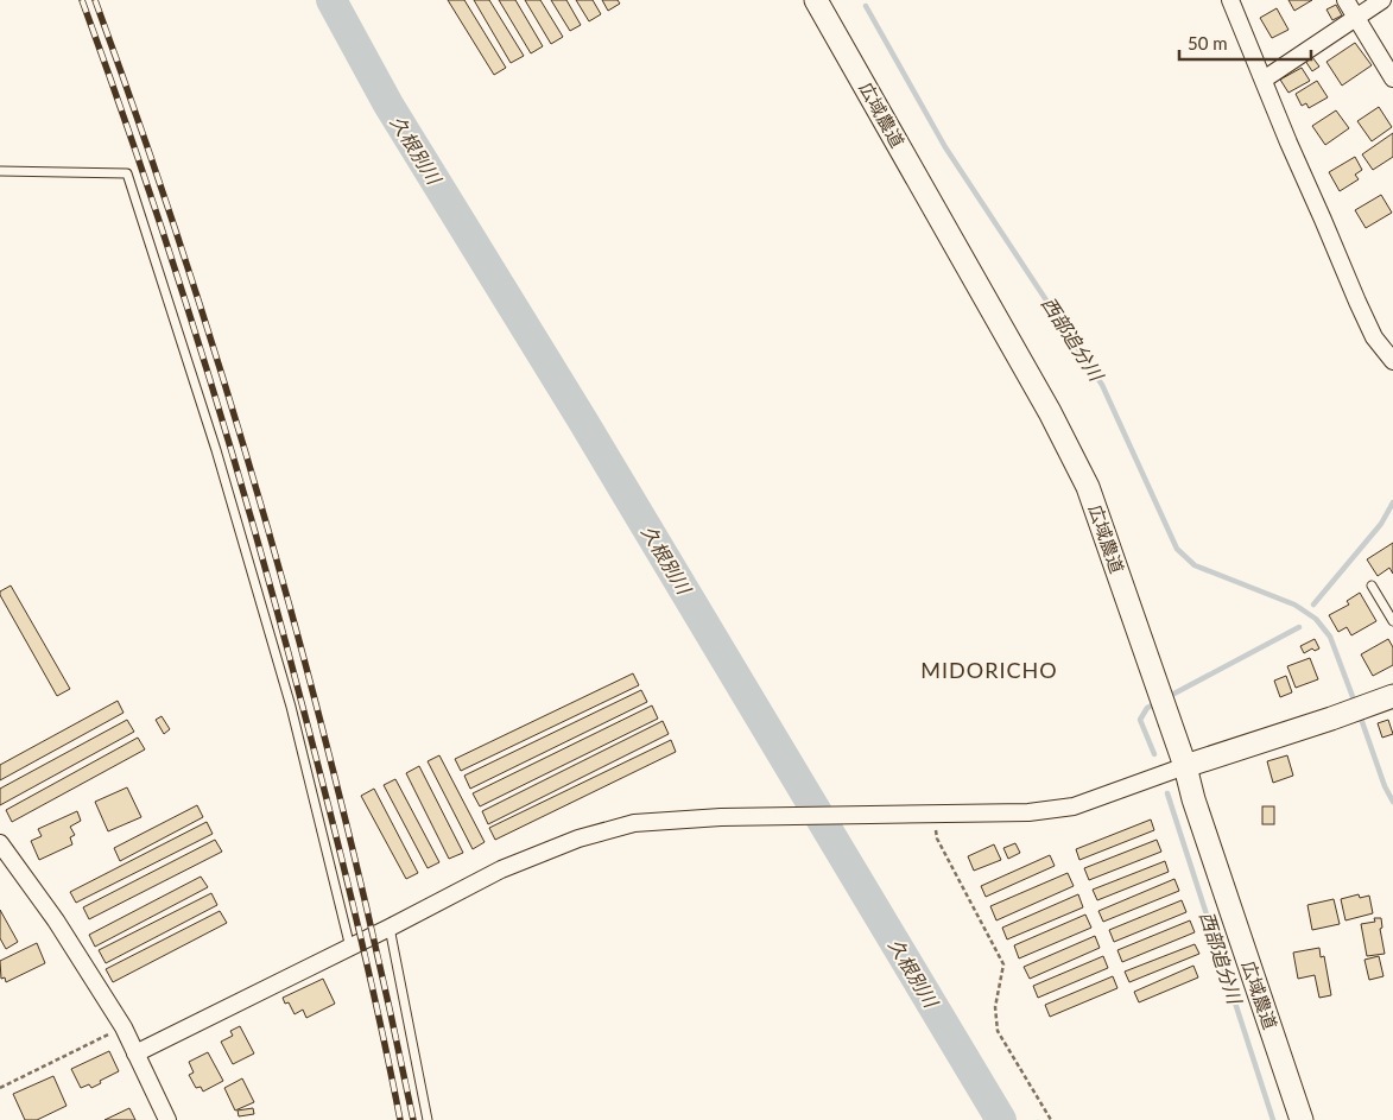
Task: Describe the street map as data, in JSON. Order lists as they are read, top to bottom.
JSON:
{
  "streets": {
    "street": ["広域農道"]
  },
  "districts": ["MIDORICHO"],
  "water": ["久根別川", "西部追分川"],
  "scale_bar": "50 m"
}
